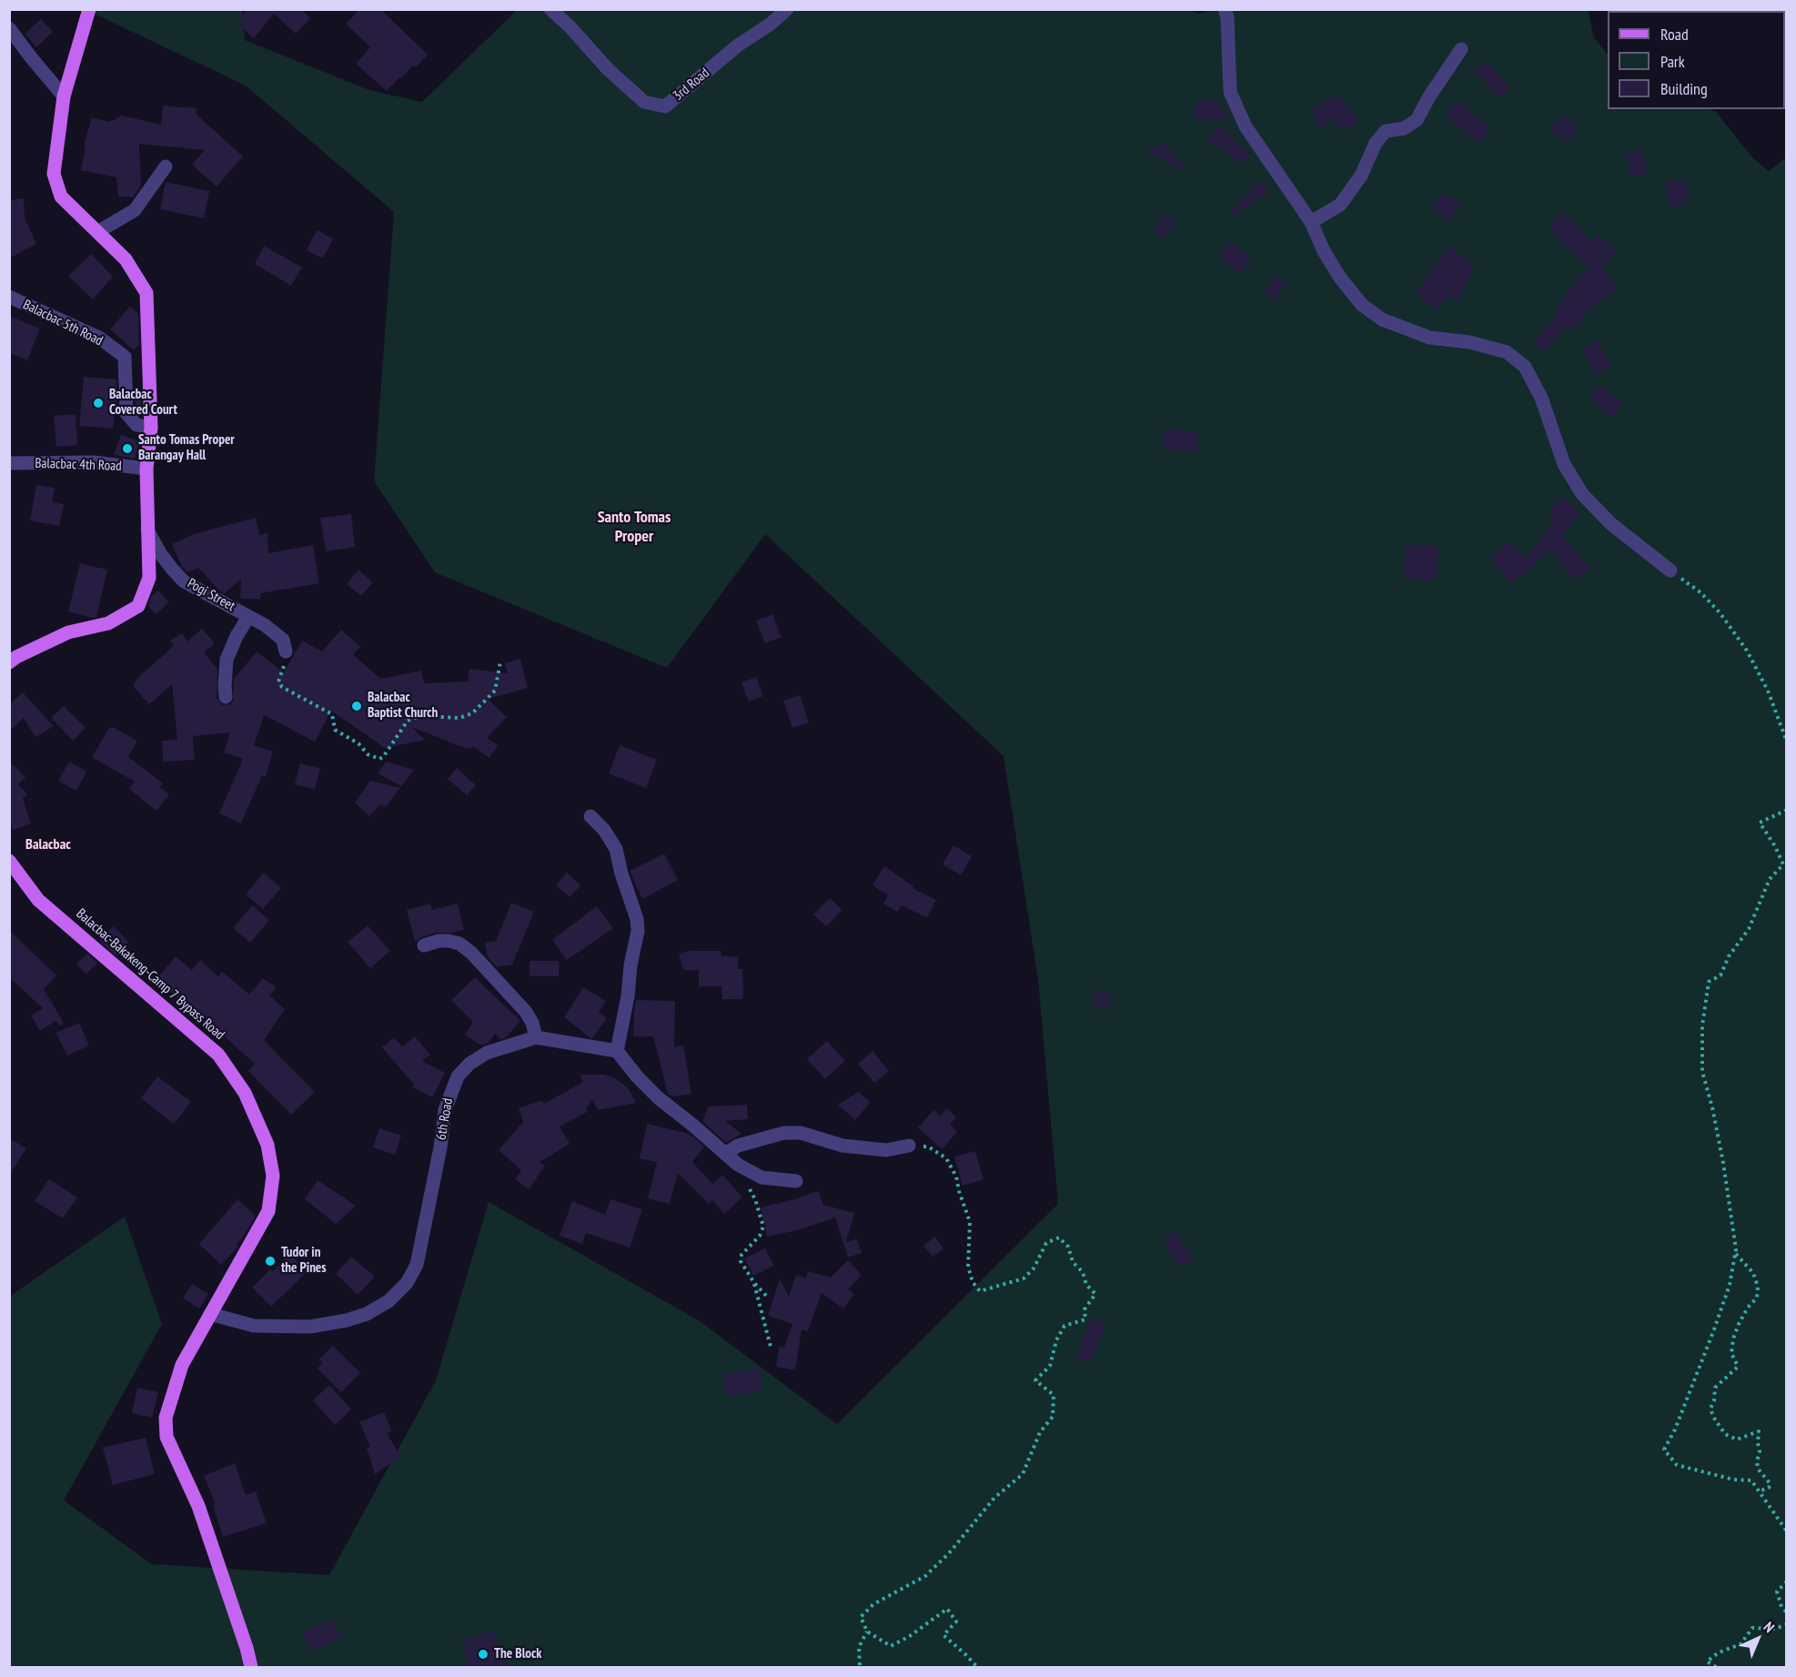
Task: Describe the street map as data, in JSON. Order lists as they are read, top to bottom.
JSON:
{
  "streets": {
    "main road": ["Balacbac-Bakakeng-Camp 7 Bypass Road"],
    "street": [
      "3rd Road",
      "Balacbac 5th Road",
      "Balacbac 4th Road",
      "Pogi Street",
      "6th Road"
    ]
  },
  "crossings": [
    ["Balacbac-Bakakeng-Camp 7 Bypass Road", "6th Road"]
  ],
  "districts": ["Santo Tomas Proper", "Balacbac"],
  "places": [
    "Balacbac Covered Court",
    "Santo Tomas Proper Barangay Hall",
    "Balacbac Baptist Church",
    "Tudor in the Pines",
    "The Block"
  ],
  "legend": ["Road", "Park", "Building"],
  "north": "top right"
}
